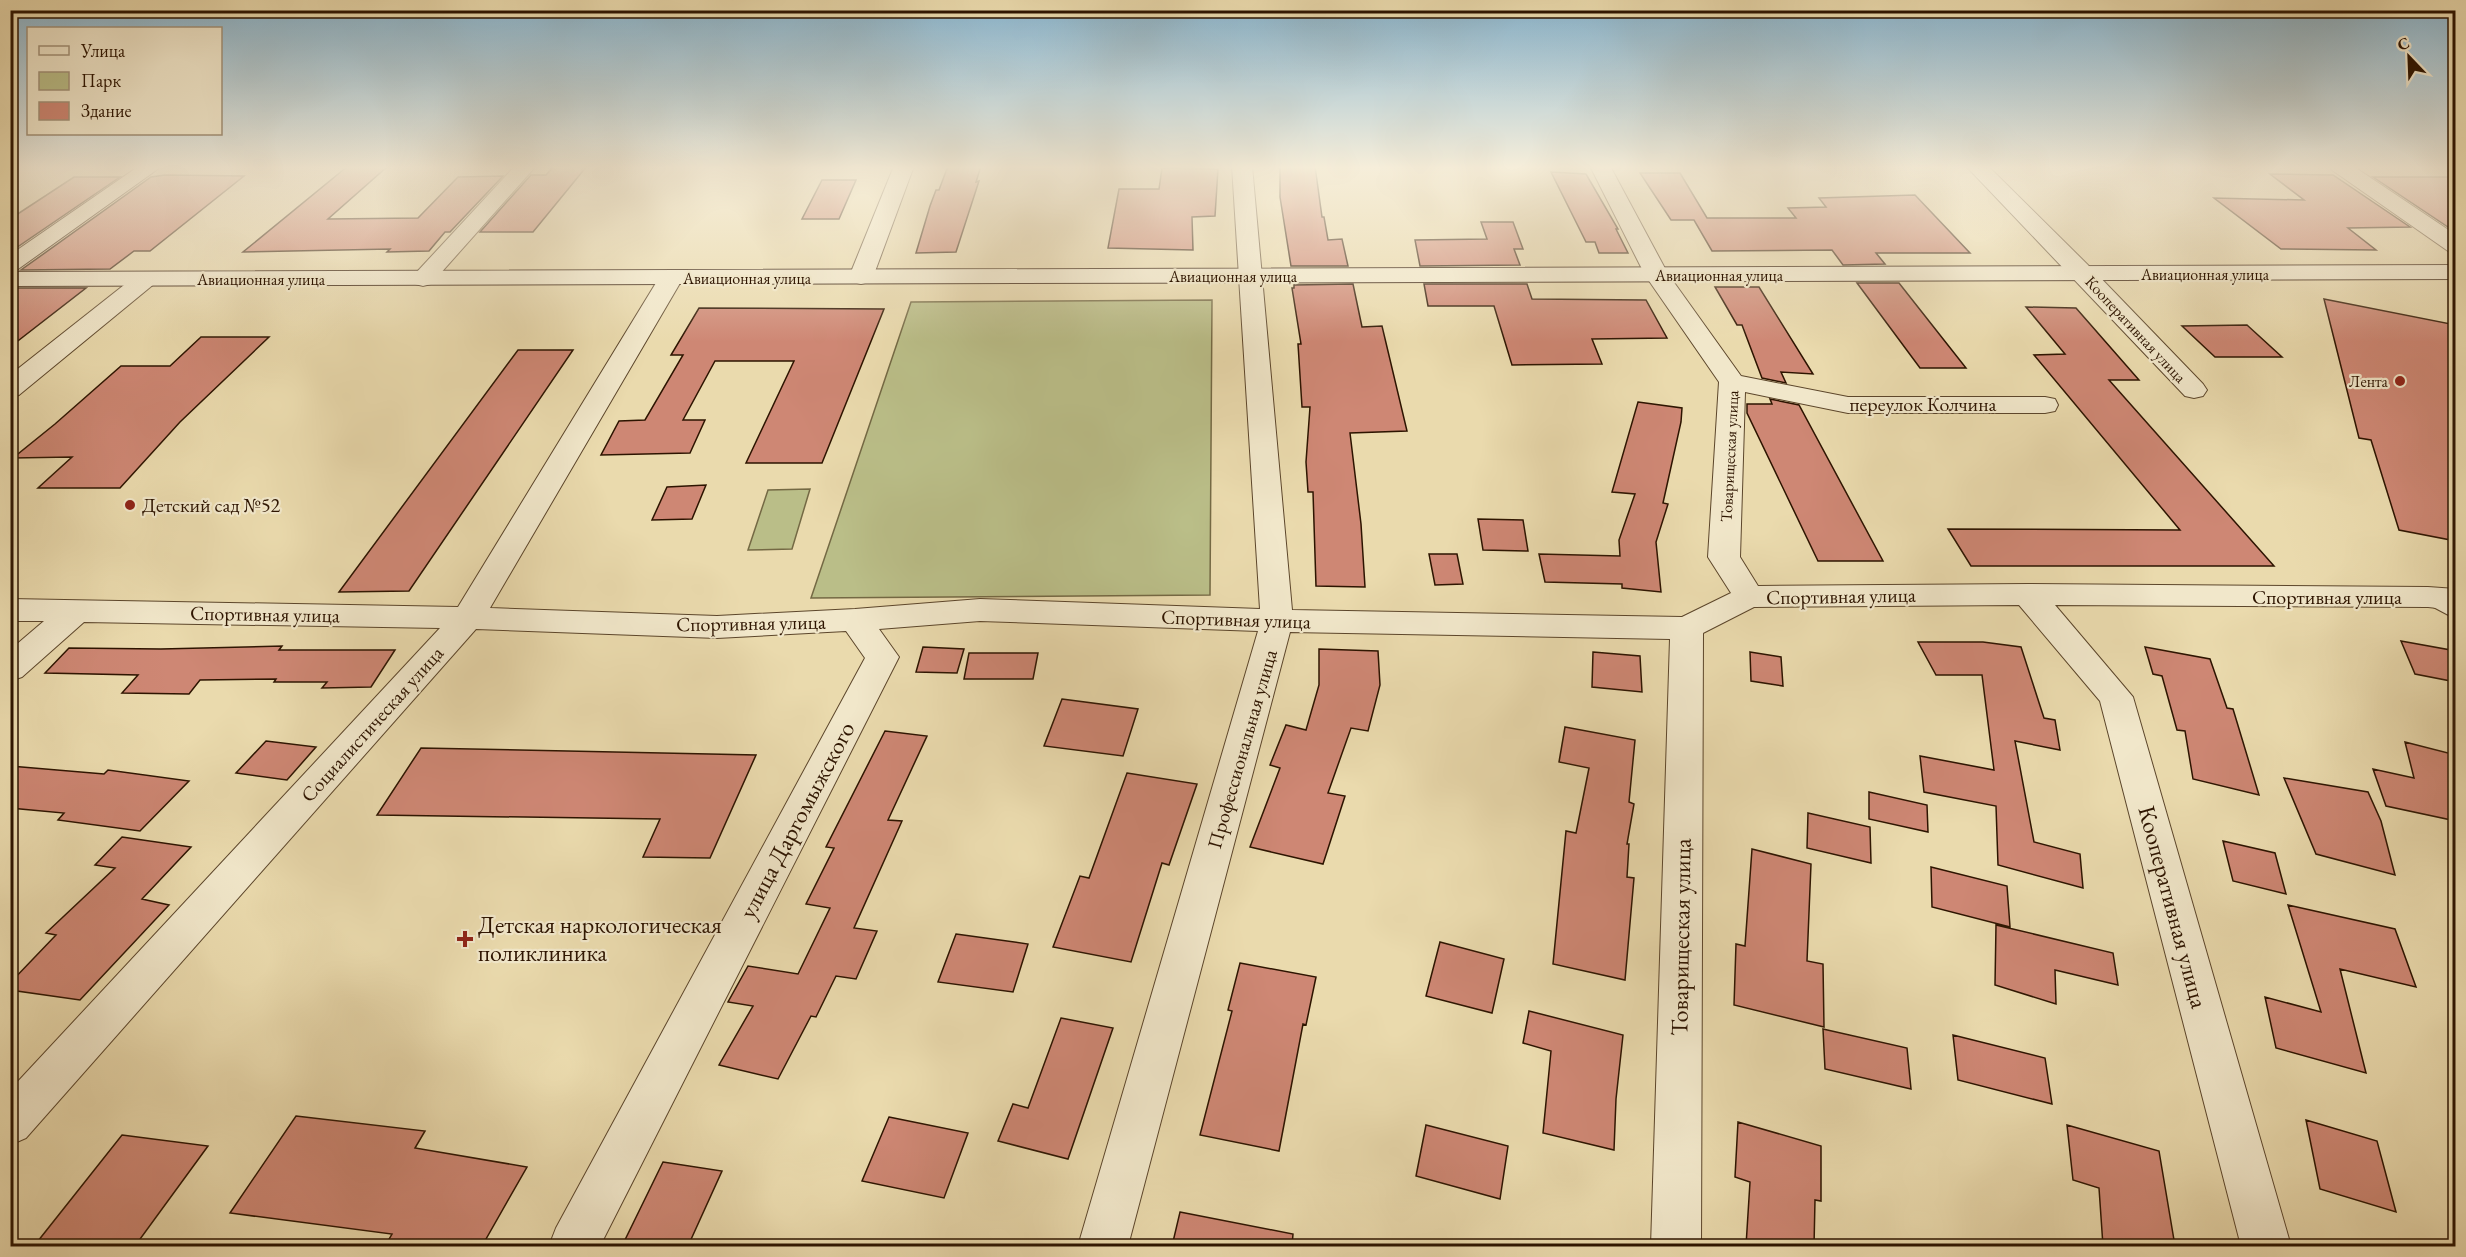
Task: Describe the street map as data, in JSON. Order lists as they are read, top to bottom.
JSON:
{
  "streets": {
    "street": [
      "Авиационная улица",
      "Кооперативная улица",
      "переулок Колчина",
      "Товарищеская улица",
      "Спортивная улица",
      "Социалистическая улица",
      "Профессиональная улица",
      "улица Даргомыжского"
    ]
  },
  "crossings": [
    ["Авиационная улица", "Кооперативная улица"],
    ["Авиационная улица", "Товарищеская улица"],
    ["Авиационная улица", "Социалистическая улица"],
    ["Авиационная улица", "Профессиональная улица"],
    ["Кооперативная улица", "Спортивная улица"],
    ["переулок Колчина", "Товарищеская улица"],
    ["Товарищеская улица", "Спортивная улица"],
    ["Спортивная улица", "Социалистическая улица"],
    ["Спортивная улица", "Профессиональная улица"],
    ["Спортивная улица", "улица Даргомыжского"]
  ],
  "places": {
    "other": ["Лента", "Детский сад №52"],
    "health": ["Детская наркологическая поликлиника"]
  },
  "legend": ["Улица", "Парк", "Здание"],
  "north": "top left"
}
